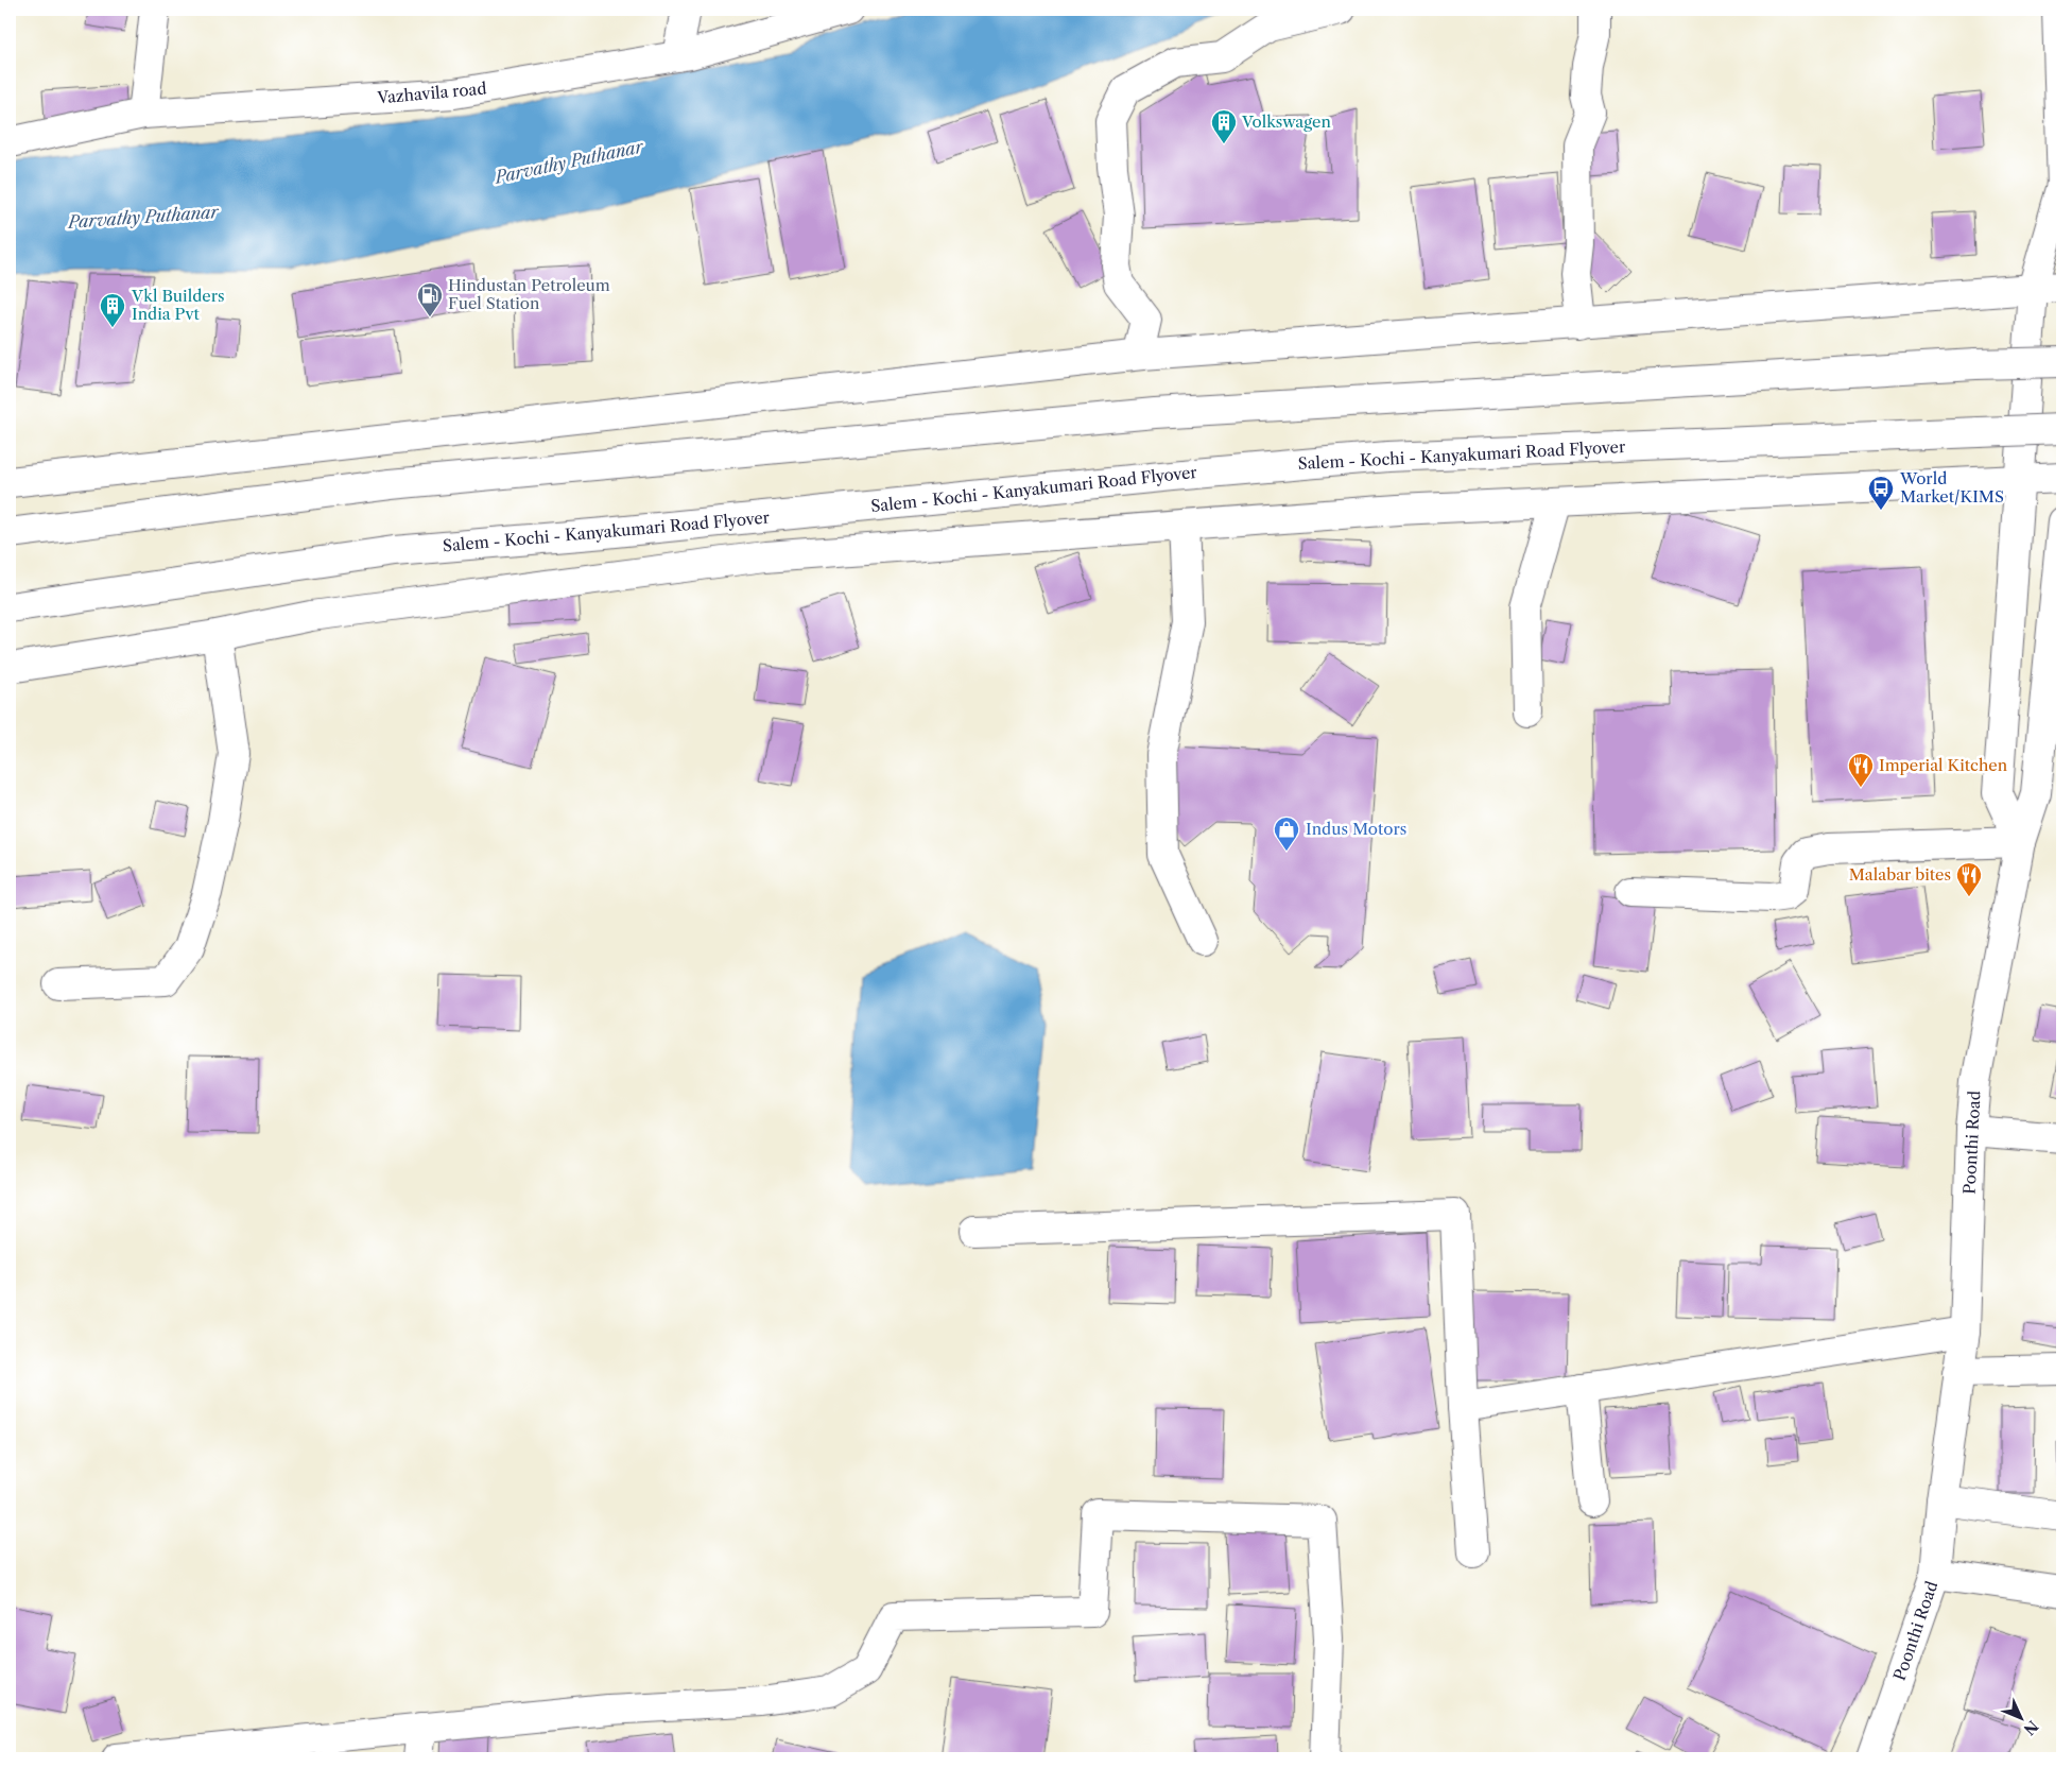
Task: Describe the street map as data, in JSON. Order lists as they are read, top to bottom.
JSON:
{
  "streets": {
    "main road": ["Vazhavila road", "Salem - Kochi - Kanyakumari Road Flyover", "Poonthi Road"]
  },
  "water": ["Parvathy Puthanar"],
  "places": {
    "building": ["Volkswagen", "Vkl Builders India Pvt"],
    "fuel station": ["Hindustan Petroleum Fuel Station"],
    "bus stop": ["World Market/KIMS"],
    "restaurant": ["Imperial Kitchen", "Malabar bites"],
    "shop": ["Indus Motors"]
  },
  "north": "bottom right"
}
